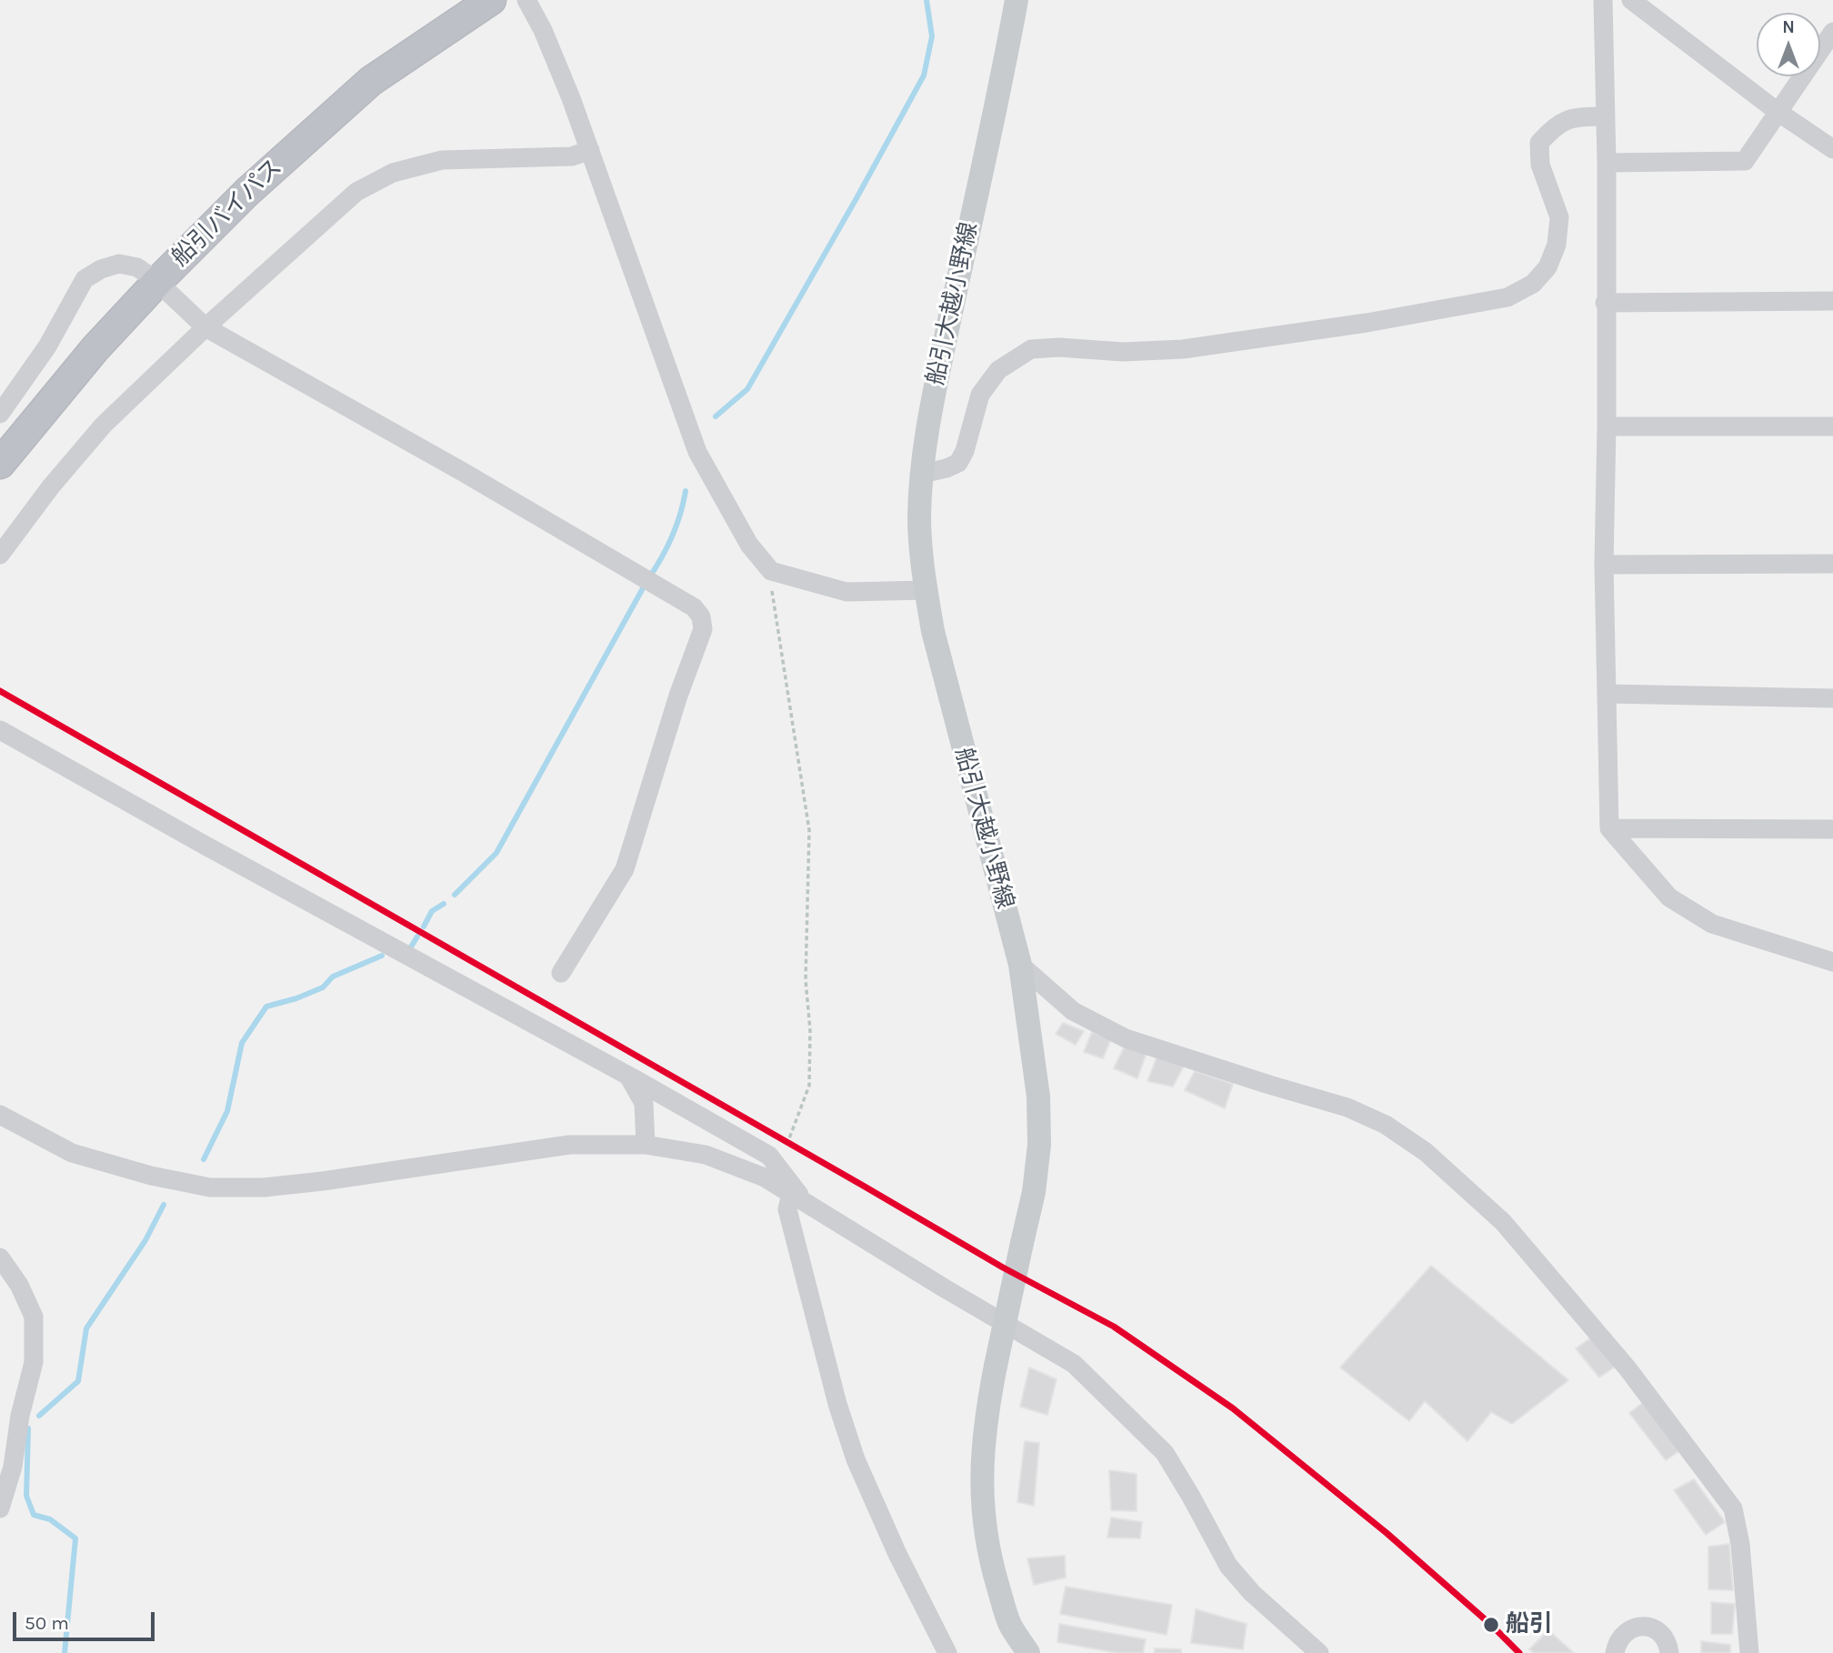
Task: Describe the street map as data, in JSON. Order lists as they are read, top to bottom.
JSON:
{
  "streets": {
    "highway": ["船引バイパス"],
    "main road": ["船引大越小野線"]
  },
  "places": ["船引"],
  "scale_bar": "50 m",
  "north": "top"
}
